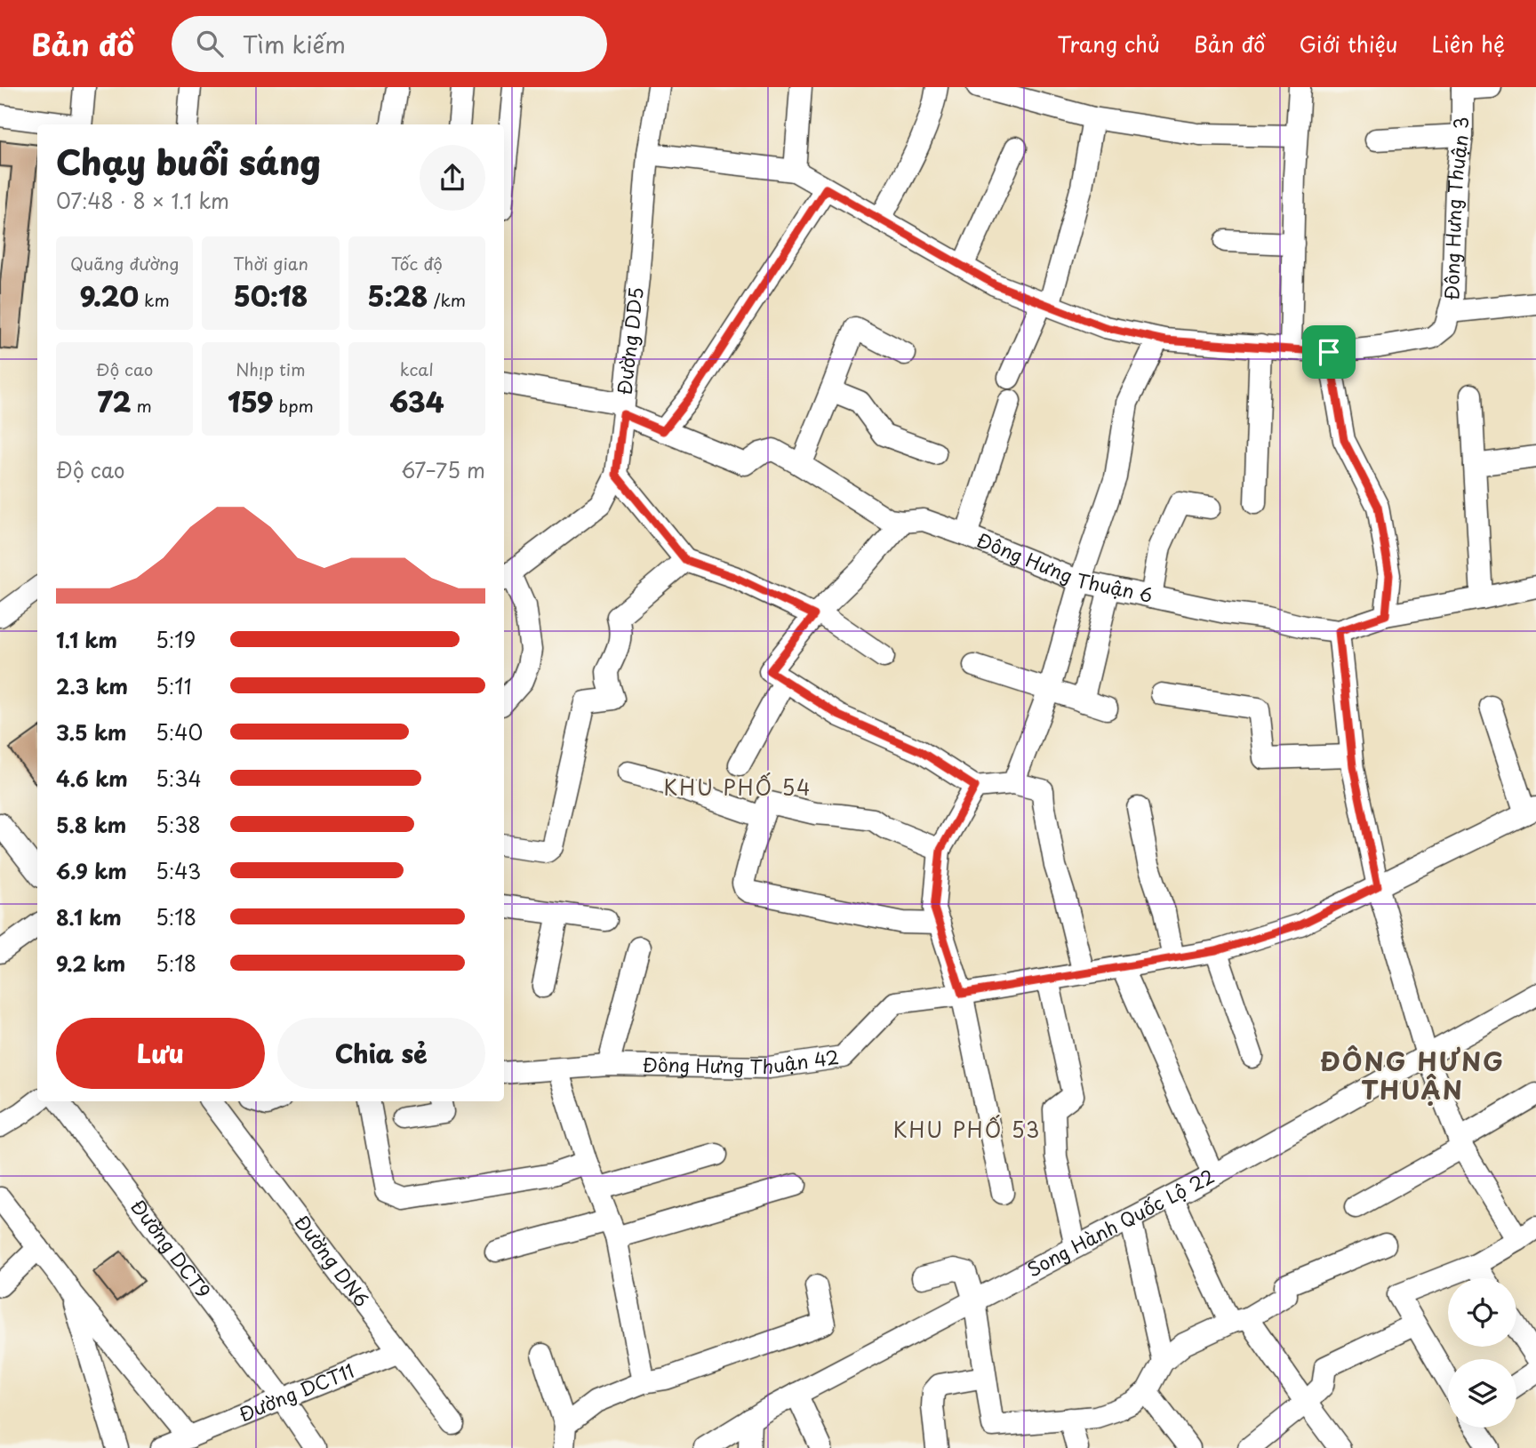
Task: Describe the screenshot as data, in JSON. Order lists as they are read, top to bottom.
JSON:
{
  "streets": {
    "street": [
      "Đông Hưng Thuận 3",
      "Đường DD5",
      "Đông Hưng Thuận 6",
      "Đông Hưng Thuận 42",
      "Song Hành Quốc Lộ 22",
      "Đường DCT9",
      "Đường DN6",
      "Đường DCT11"
    ]
  },
  "crossings": [
    ["Đường DD5", "Đông Hưng Thuận 6"],
    ["Đường DCT9", "Đường DCT11"],
    ["Đường DN6", "Đường DCT11"]
  ],
  "districts": ["KHU PHỐ 54", "ĐÔNG HƯNG THUẬN", "KHU PHỐ 53"],
  "page": {
    "header": "Bản đồ",
    "search": "Tìm kiếm",
    "nav": [
      "Trang chủ",
      "Bản đồ",
      "Giới thiệu",
      "Liên hệ"
    ],
    "heading": ["Chạy buổi sáng", "07:48 · 8 × 1.1 km"],
    "stats": [
      ["Quãng đường", "9.20 km"],
      ["Thời gian", "50:18"],
      ["Tốc độ", "5:28 /km"],
      ["Độ cao", "72 m"],
      ["Nhịp tim", "159 bpm"],
      ["kcal", "634"]
    ],
    "chart": ["Độ cao", "67–75 m"],
    "list": [
      {
        "name": "1.1 km",
        "note": "5:19"
      },
      {
        "name": "2.3 km",
        "note": "5:11"
      },
      {
        "name": "3.5 km",
        "note": "5:40"
      },
      {
        "name": "4.6 km",
        "note": "5:34"
      },
      {
        "name": "5.8 km",
        "note": "5:38"
      },
      {
        "name": "6.9 km",
        "note": "5:43"
      },
      {
        "name": "8.1 km",
        "note": "5:18"
      },
      {
        "name": "9.2 km",
        "note": "5:18"
      }
    ],
    "buttons": ["Lưu", "Chia sẻ"]
  }
}
